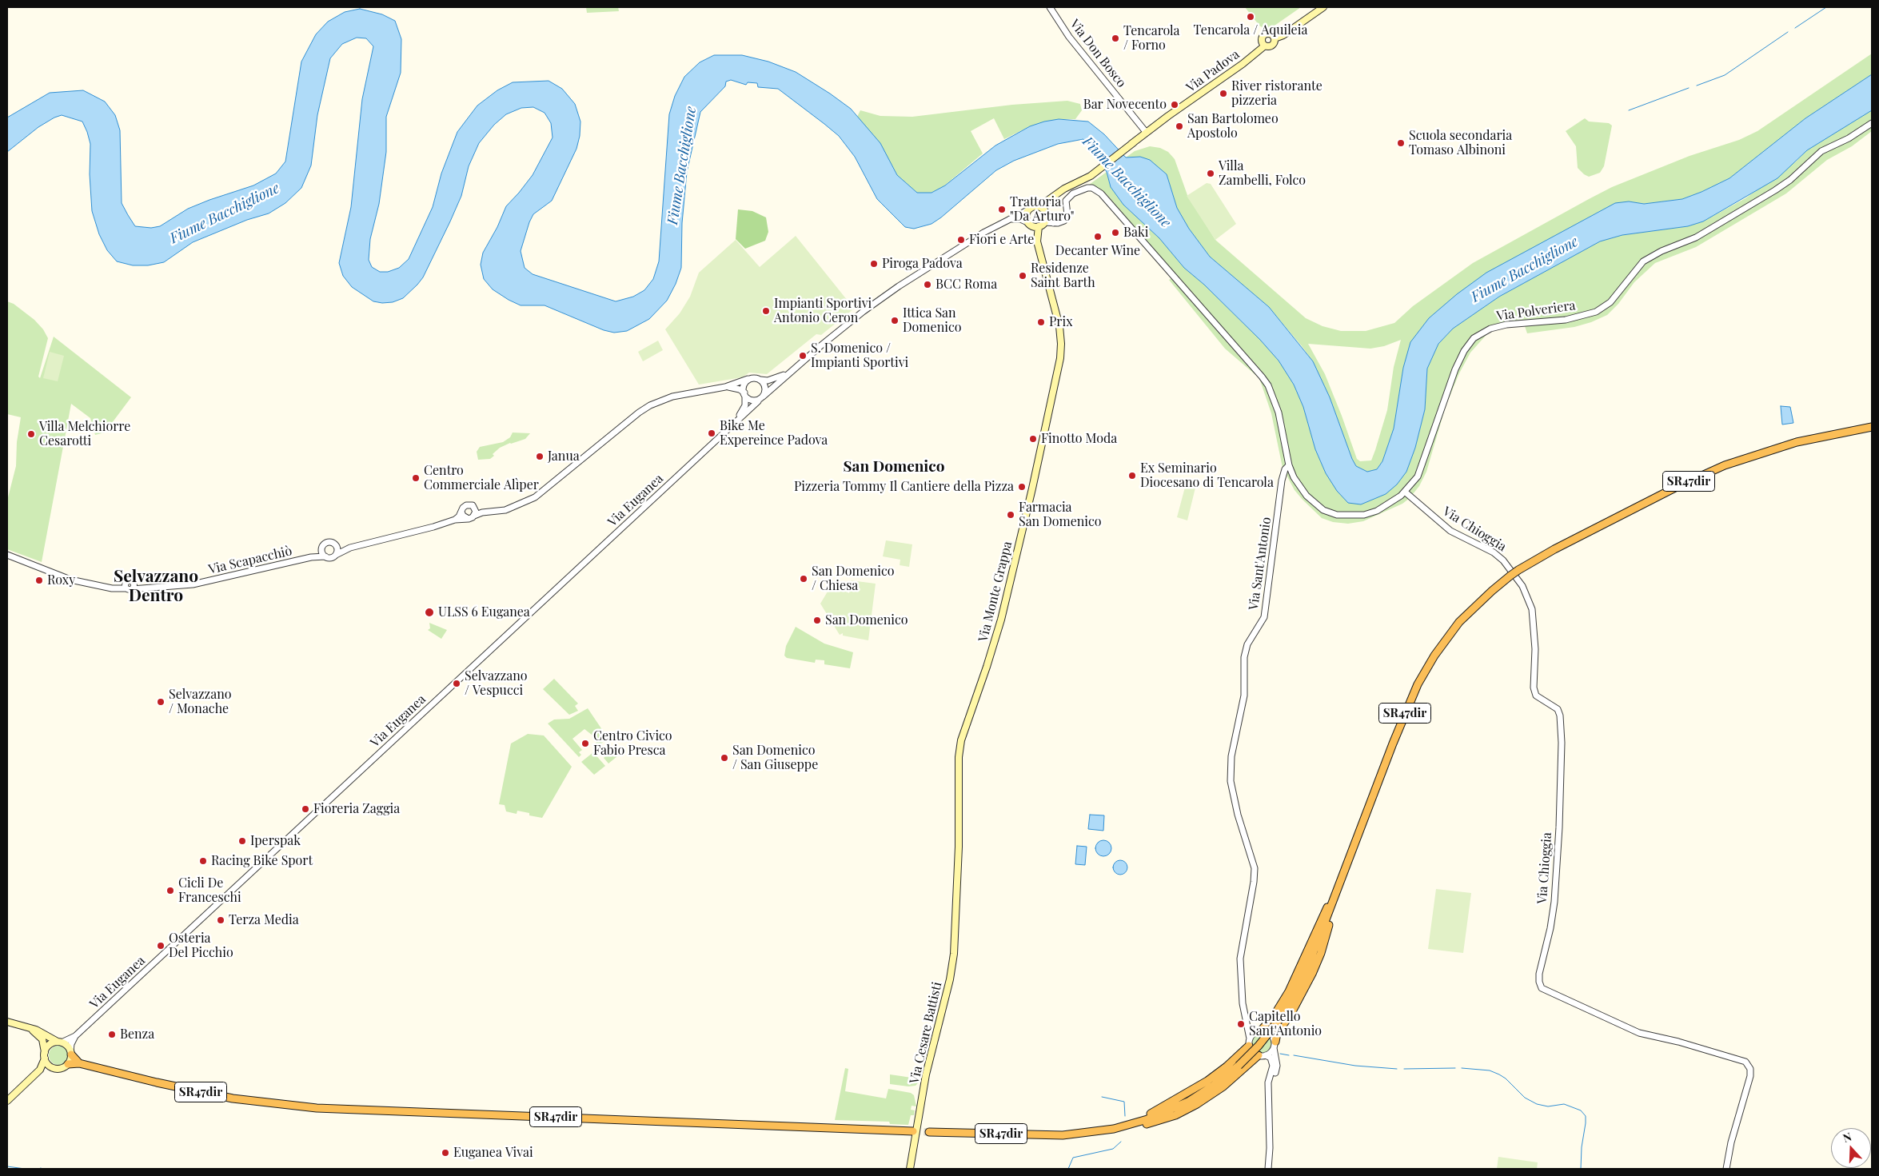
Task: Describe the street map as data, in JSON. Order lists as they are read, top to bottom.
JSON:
{
  "streets": {
    "highway": ["SR47dir"],
    "main road": [
      "Via Padova",
      "Via Euganea",
      "Via Monte Grappa",
      "Via Cesare Battisti"
    ],
    "street": [
      "Via Don Bosco",
      "Via Polveriera",
      "Via Chioggia",
      "Via Scapacchiò",
      "Via Sant'Antonio"
    ]
  },
  "crossings": [
    ["Via Don Bosco", "Via Padova"],
    ["Via Padova", "Via Euganea"],
    ["Via Polveriera", "Via Chioggia"],
    ["Via Polveriera", "Via Sant'Antonio"],
    ["SR47dir", "Via Euganea"],
    ["Via Euganea", "Via Monte Grappa"],
    ["Via Monte Grappa", "Via Cesare Battisti"]
  ],
  "districts": ["San Domenico", "Selvazzano Dentro"],
  "water": ["Fiume Bacchiglione"],
  "places": [
    "Tencarola / Aquileia",
    "Tencarola / Forno",
    "River ristorante pizzeria",
    "Bar Novecento",
    "San Bartolomeo Apostolo",
    "Scuola secondaria Tomaso Albinoni",
    "Villa Zambelli, Folco",
    "Trattoria \"Da Arturo\"",
    "Baki",
    "Decanter Wine",
    "Fiori e Arte",
    "Piroga Padova",
    "Residenze Saint Barth",
    "BCC Roma",
    "Impianti Sportivi Antonio Ceron",
    "Ittica San Domenico",
    "Prix",
    "S. Domenico / Impianti Sportivi",
    "Bike Me Expereince Padova",
    "Villa Melchiorre Cesarotti",
    "Finotto Moda",
    "Janua",
    "Ex Seminario Diocesano di Tencarola",
    "Centro Commerciale Alìper",
    "Pizzeria Tommy Il Cantiere della Pizza",
    "Farmacia San Domenico",
    "San Domenico / Chiesa",
    "Roxy",
    "ULSS 6 Euganea",
    "San Domenico",
    "Selvazzano / Vespucci",
    "Selvazzano / Monache",
    "Centro Civico Fabio Presca",
    "San Domenico / San Giuseppe",
    "Fioreria Zaggia",
    "Iperspak",
    "Racing Bike Sport",
    "Cicli De Franceschi",
    "Terza Media",
    "Osteria Del Picchio",
    "Capitello Sant'Antonio",
    "Benza",
    "Euganea Vivai"
  ],
  "north": "top"
}
